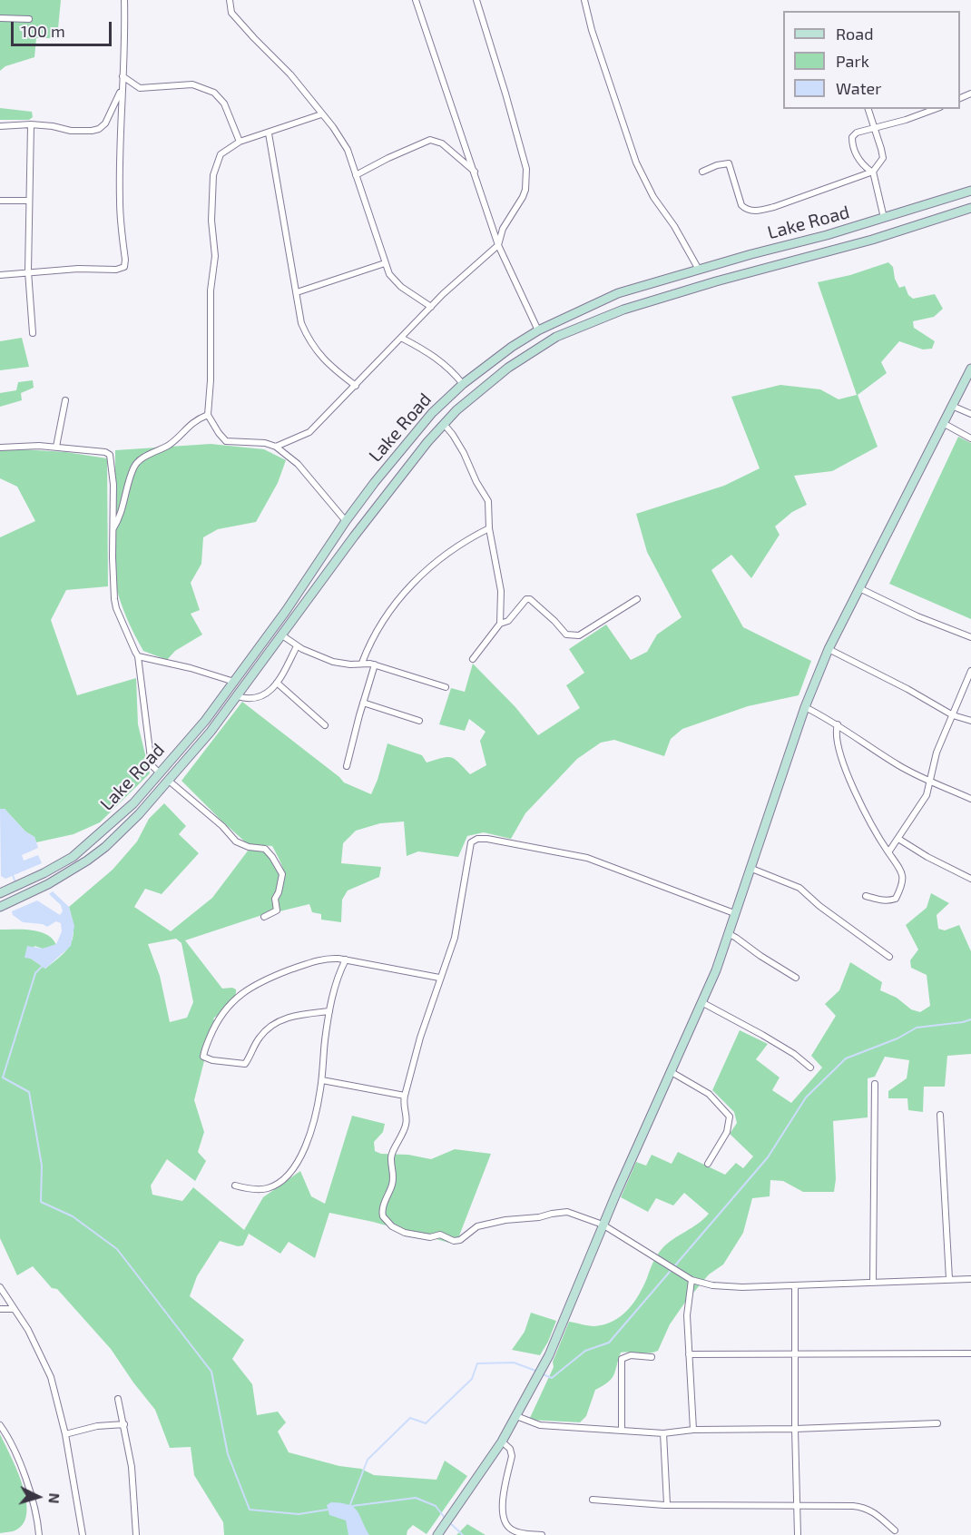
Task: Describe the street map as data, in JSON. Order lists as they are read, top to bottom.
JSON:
{
  "streets": {
    "main road": ["Lake Road"]
  },
  "legend": ["Road", "Park", "Water"],
  "scale_bar": "100 m",
  "north": "right"
}
